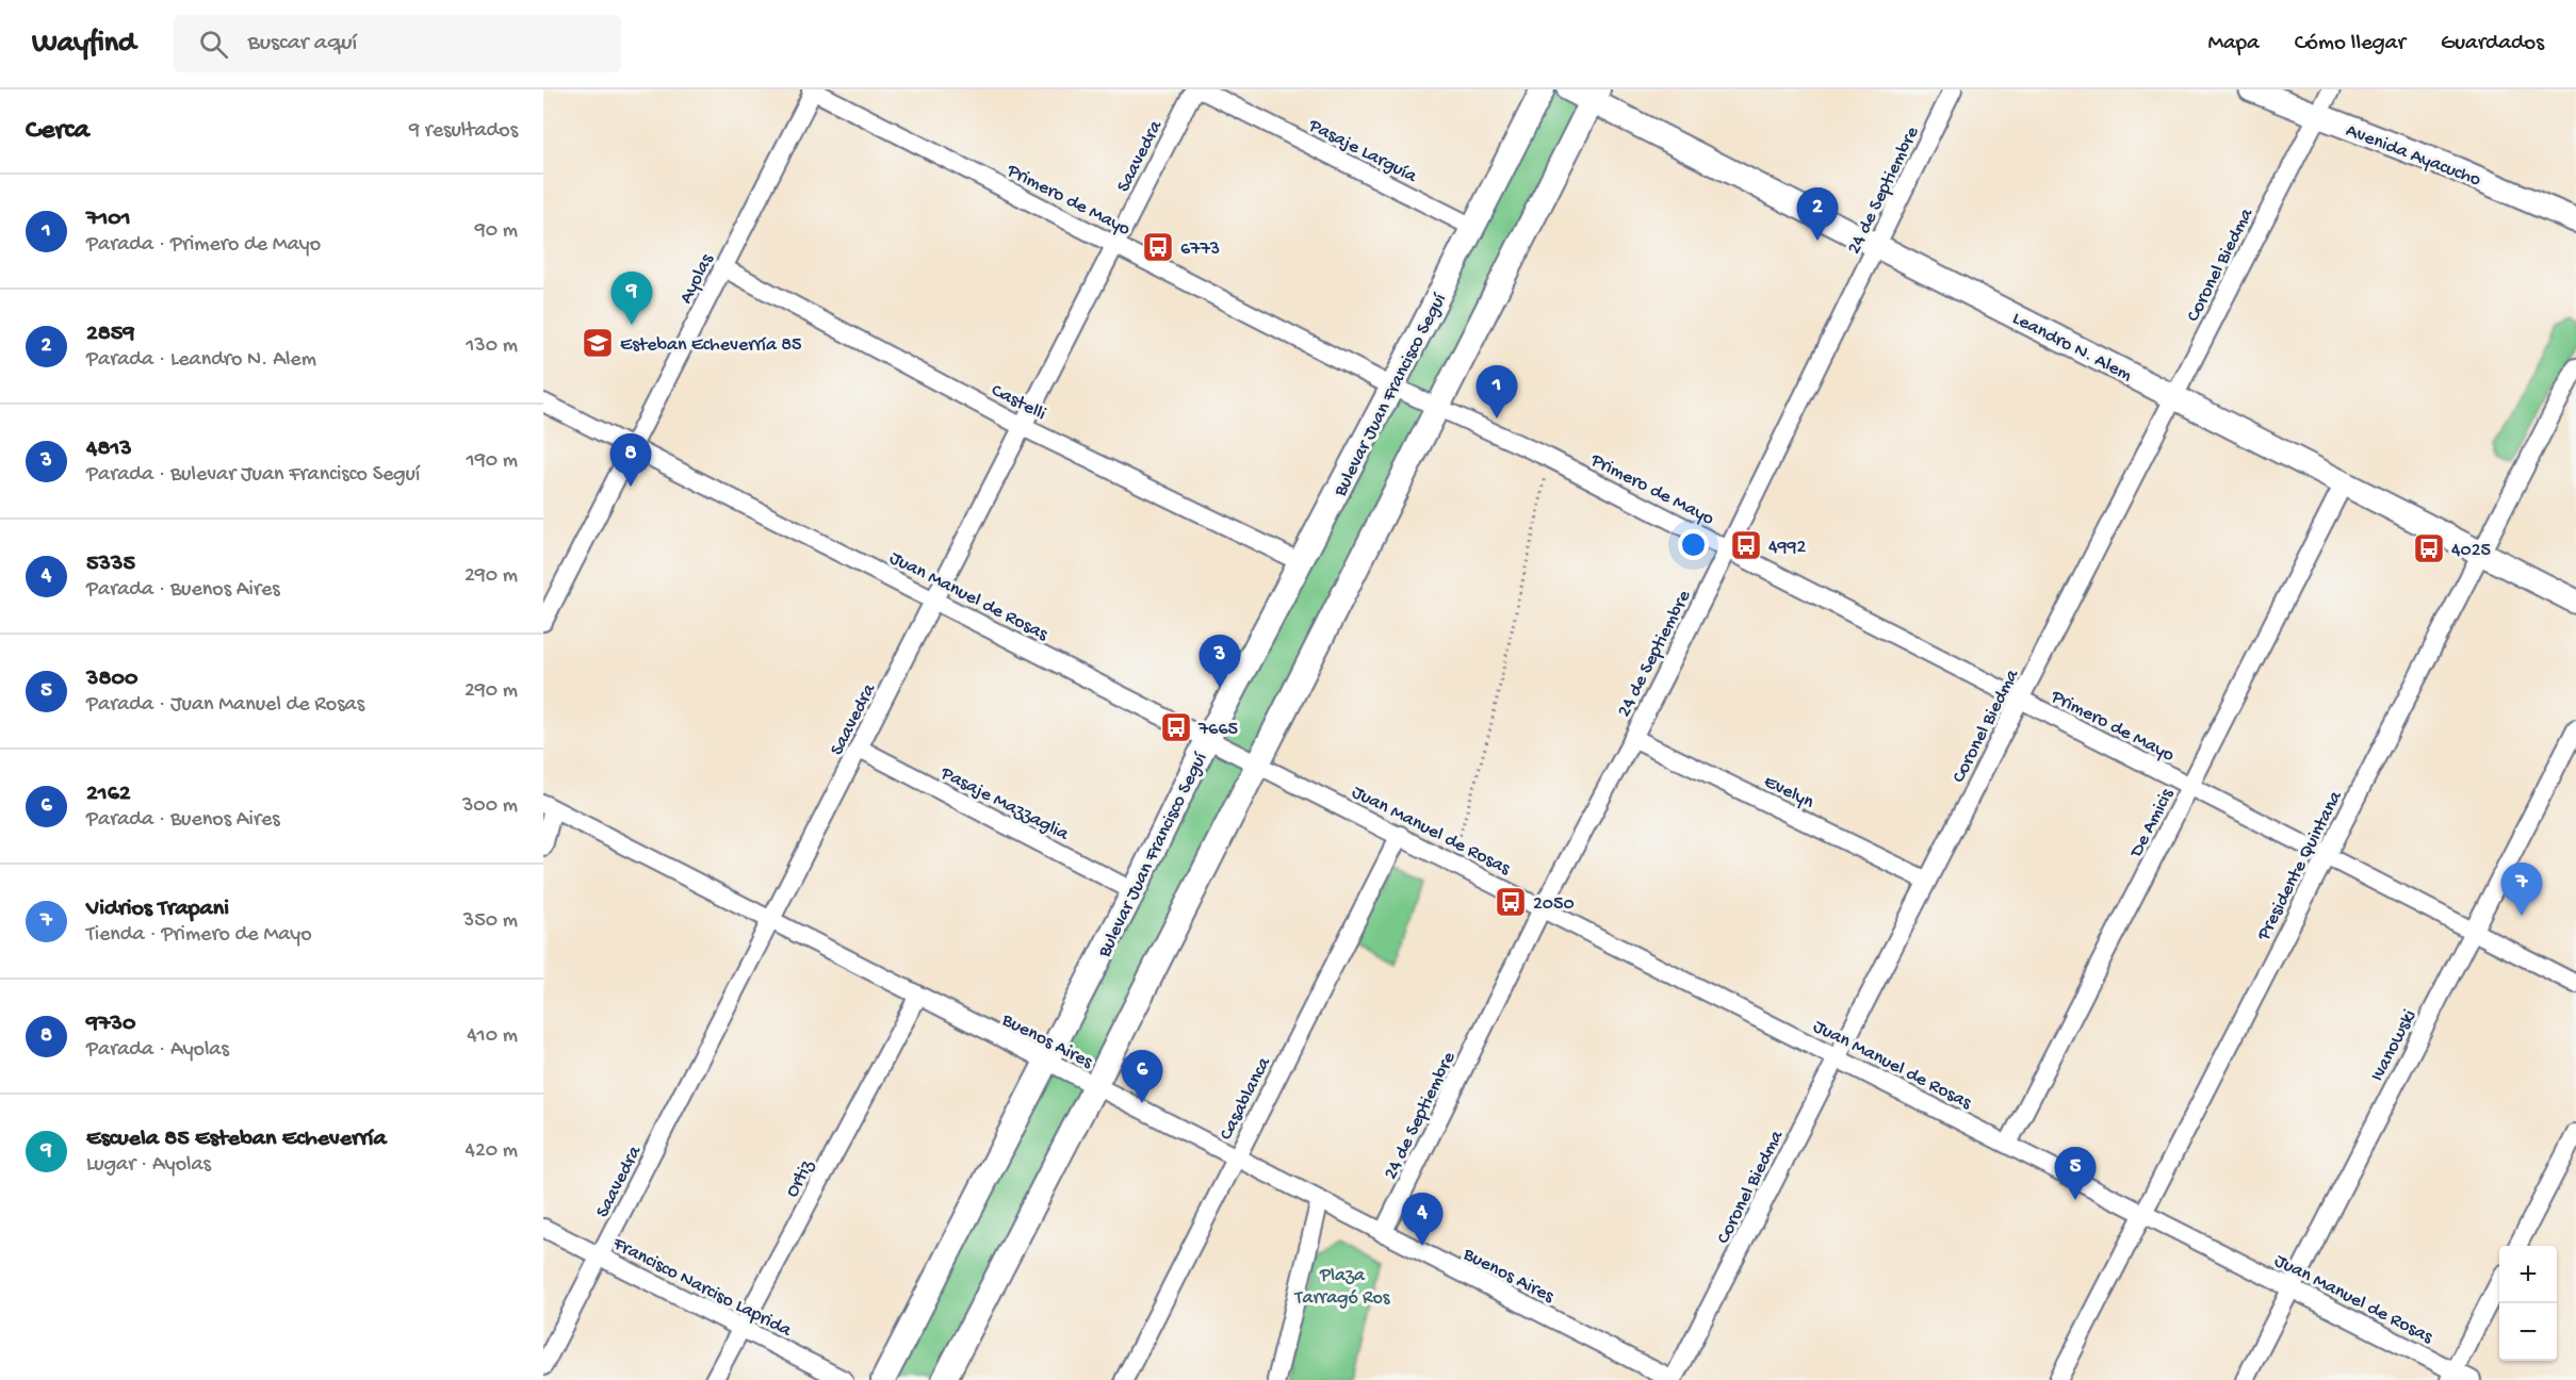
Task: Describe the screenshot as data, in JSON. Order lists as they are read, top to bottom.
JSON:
{
  "streets": {
    "main road": ["Avenida Ayacucho", "Leandro N. Alem", "Bulevar Juan Francisco Seguí"],
    "street": [
      "Pasaje Larguía",
      "Saavedra",
      "24 de Septiembre",
      "Primero de Mayo",
      "Coronel Biedma",
      "Ayolas",
      "Castelli",
      "Juan Manuel de Rosas",
      "Evelyn",
      "Pasaje Mazzaglia",
      "De Amicis",
      "Presidente Quintana",
      "Buenos Aires",
      "Ivanowski",
      "Casablanca",
      "Ortiz",
      "Francisco Narciso Laprida"
    ]
  },
  "crossings": [
    ["Pasaje Larguía", "Bulevar Juan Francisco Seguí"],
    ["Avenida Ayacucho", "Coronel Biedma"],
    ["Saavedra", "Primero de Mayo"],
    ["Saavedra", "Castelli"],
    ["Saavedra", "Juan Manuel de Rosas"],
    ["Saavedra", "Pasaje Mazzaglia"],
    ["Saavedra", "Buenos Aires"],
    ["Saavedra", "Francisco Narciso Laprida"],
    ["24 de Septiembre", "Primero de Mayo"],
    ["24 de Septiembre", "Leandro N. Alem"],
    ["24 de Septiembre", "Juan Manuel de Rosas"],
    ["24 de Septiembre", "Evelyn"],
    ["24 de Septiembre", "Buenos Aires"],
    ["Primero de Mayo", "Coronel Biedma"],
    ["Primero de Mayo", "Ayolas"],
    ["Primero de Mayo", "Bulevar Juan Francisco Seguí"],
    ["Primero de Mayo", "De Amicis"],
    ["Primero de Mayo", "Presidente Quintana"],
    ["Primero de Mayo", "Ivanowski"],
    ["Coronel Biedma", "Leandro N. Alem"],
    ["Coronel Biedma", "Juan Manuel de Rosas"],
    ["Coronel Biedma", "Evelyn"],
    ["Coronel Biedma", "Buenos Aires"],
    ["Ayolas", "Castelli"],
    ["Ayolas", "Juan Manuel de Rosas"],
    ["Leandro N. Alem", "De Amicis"],
    ["Leandro N. Alem", "Presidente Quintana"],
    ["Bulevar Juan Francisco Seguí", "Castelli"],
    ["Bulevar Juan Francisco Seguí", "Juan Manuel de Rosas"],
    ["Bulevar Juan Francisco Seguí", "Pasaje Mazzaglia"],
    ["Bulevar Juan Francisco Seguí", "Buenos Aires"],
    ["Juan Manuel de Rosas", "De Amicis"],
    ["Juan Manuel de Rosas", "Presidente Quintana"],
    ["Juan Manuel de Rosas", "Ivanowski"],
    ["Juan Manuel de Rosas", "Casablanca"],
    ["Buenos Aires", "Casablanca"],
    ["Buenos Aires", "Ortiz"],
    ["Ortiz", "Francisco Narciso Laprida"]
  ],
  "parks": ["Plaza Tarragó Ros"],
  "places": {
    "bus stop": [
      "6773",
      "4992",
      "4025",
      "7665",
      "2050"
    ],
    "school or university": ["Esteban Echeverría 85"]
  },
  "page": {
    "header": "Wayfind",
    "search": "Buscar aquí",
    "nav": ["Mapa", "Cómo llegar", "Guardados"],
    "heading": ["Cerca", "9 resultados"],
    "list": [
      {
        "mark": "1",
        "name": "7101",
        "note": "Parada · Primero de Mayo",
        "value": "90 m"
      },
      {
        "mark": "2",
        "name": "2859",
        "note": "Parada · Leandro N. Alem",
        "value": "130 m"
      },
      {
        "mark": "3",
        "name": "4813",
        "note": "Parada · Bulevar Juan Francisco Seguí",
        "value": "190 m"
      },
      {
        "mark": "4",
        "name": "5335",
        "note": "Parada · Buenos Aires",
        "value": "290 m"
      },
      {
        "mark": "5",
        "name": "3800",
        "note": "Parada · Juan Manuel de Rosas",
        "value": "290 m"
      },
      {
        "mark": "6",
        "name": "2162",
        "note": "Parada · Buenos Aires",
        "value": "300 m"
      },
      {
        "mark": "7",
        "name": "Vidrios Trapani",
        "note": "Tienda · Primero de Mayo",
        "value": "350 m"
      },
      {
        "mark": "8",
        "name": "9730",
        "note": "Parada · Ayolas",
        "value": "410 m"
      },
      {
        "mark": "9",
        "name": "Escuela 85 Esteban Echeverría",
        "note": "Lugar · Ayolas",
        "value": "420 m"
      }
    ],
    "pins": [
      "2",
      "9",
      "1",
      "8",
      "3",
      "7",
      "6",
      "5",
      "4"
    ],
    "map_buttons": ["+", "−"]
  }
}
